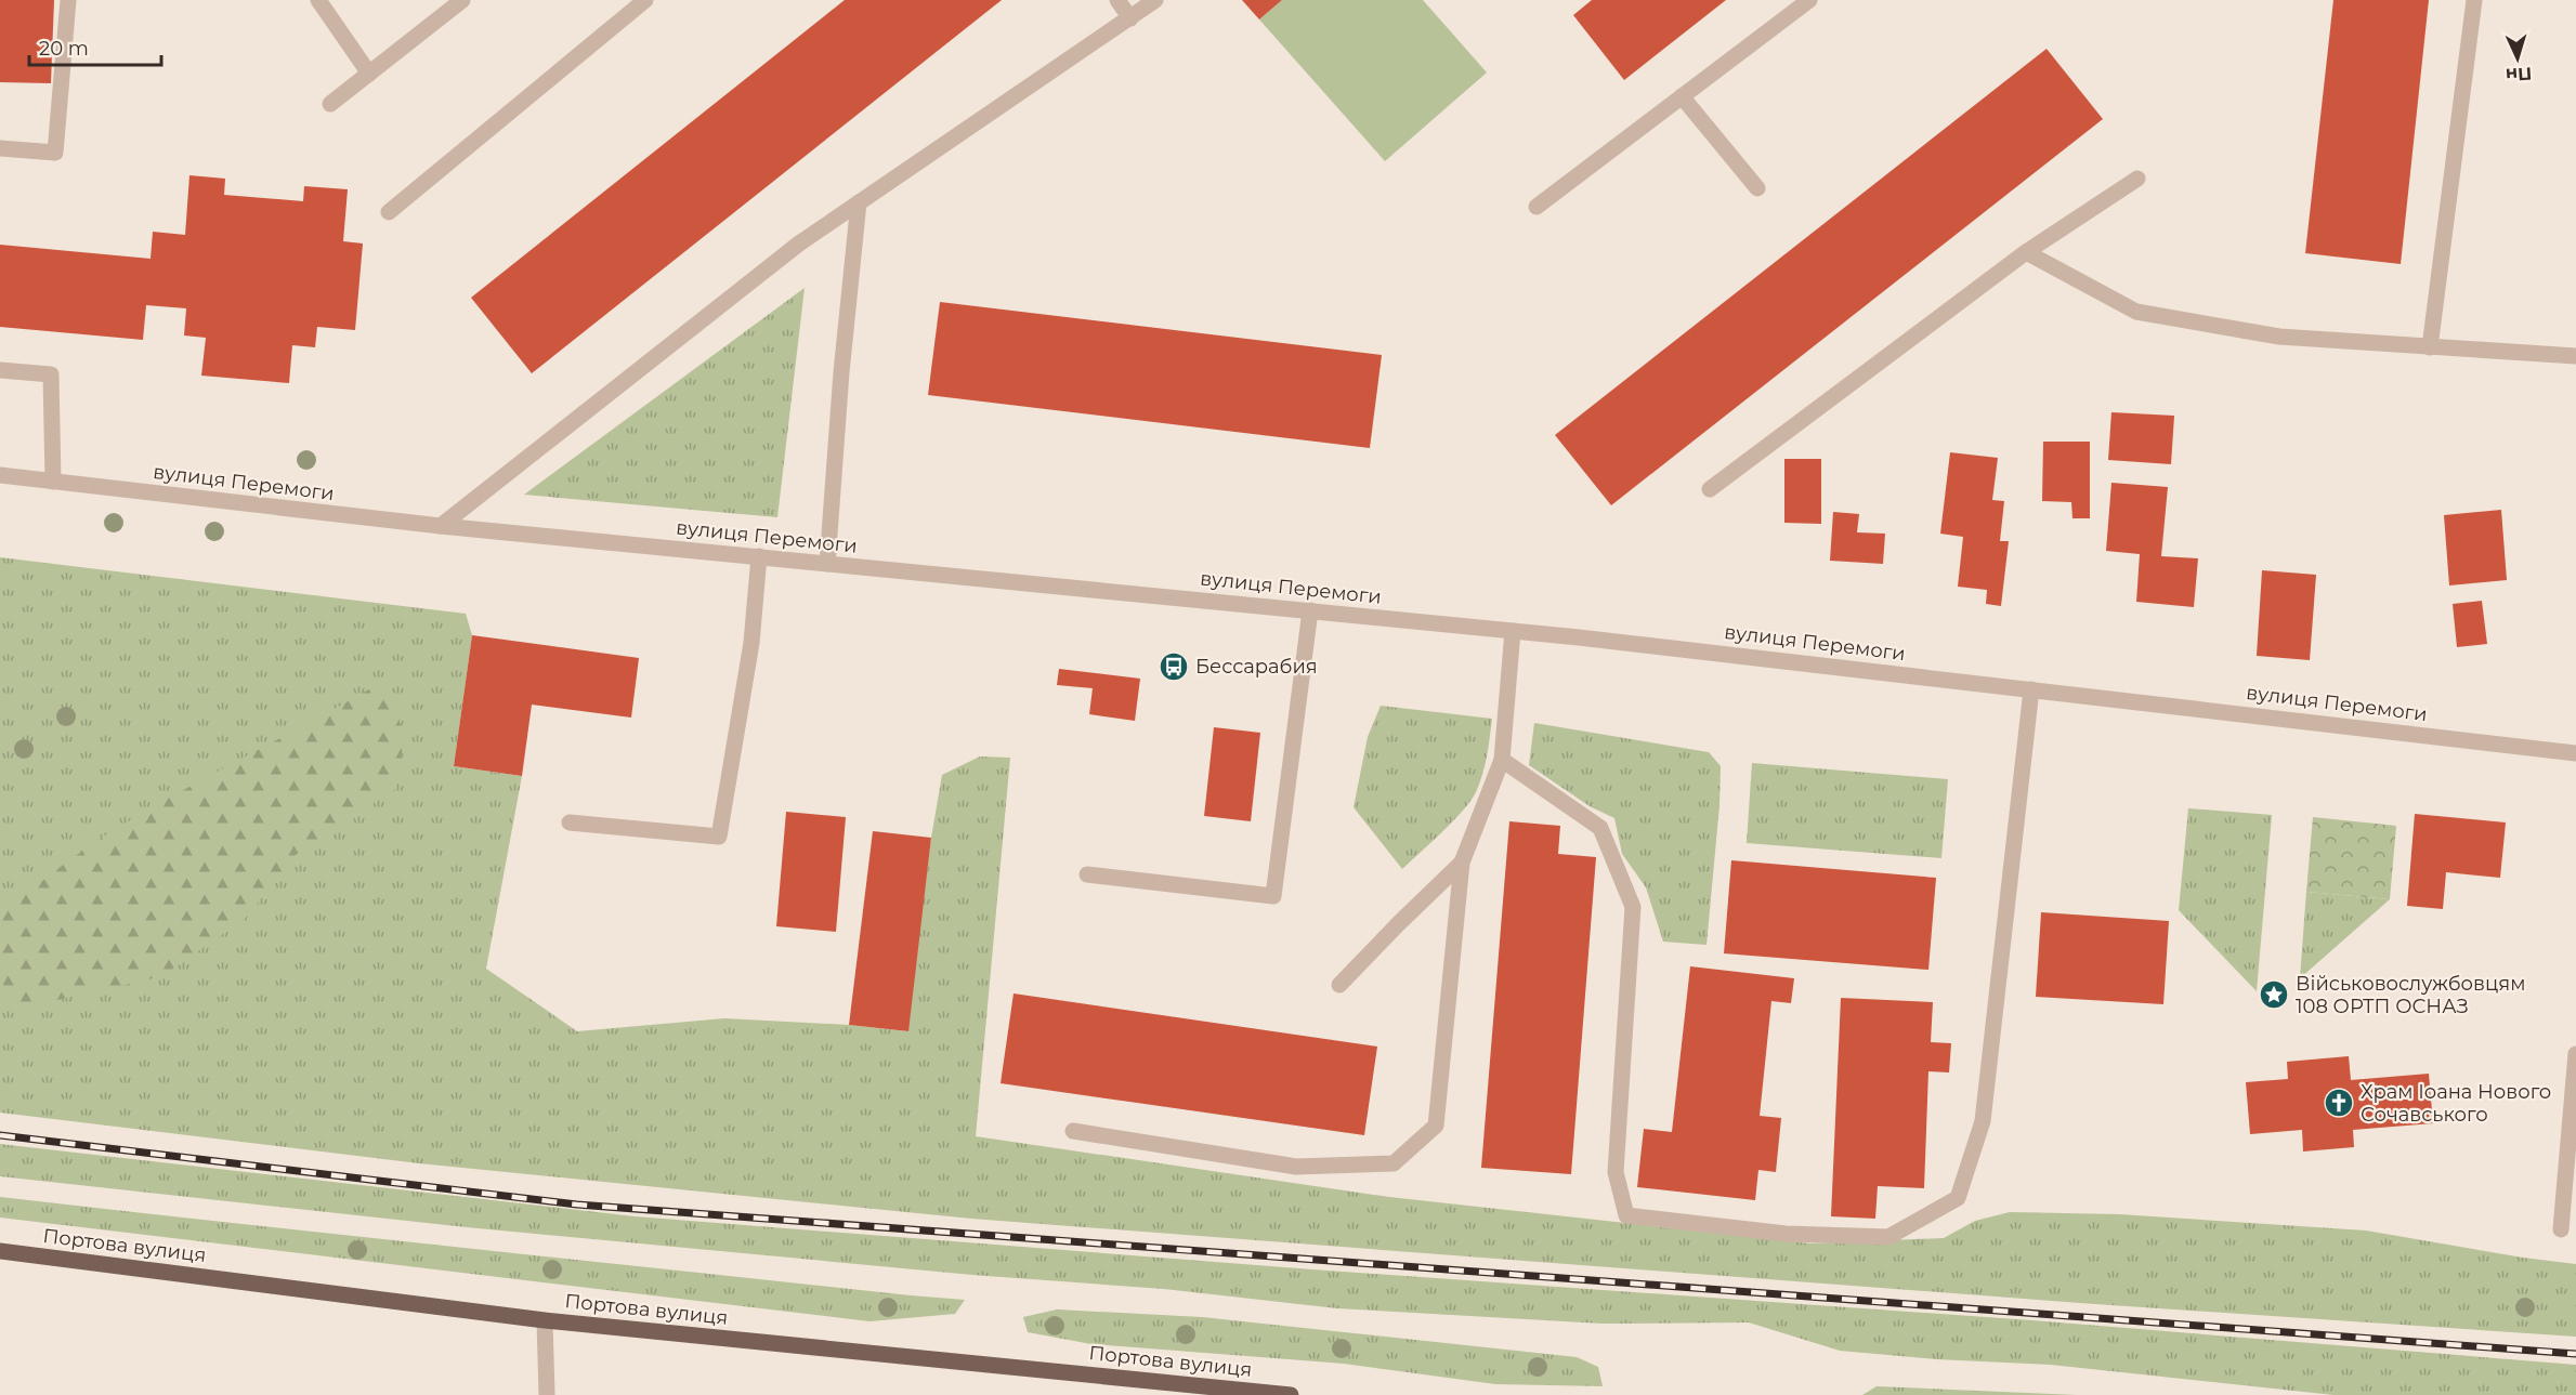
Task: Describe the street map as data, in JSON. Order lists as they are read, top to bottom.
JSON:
{
  "streets": {
    "main road": ["Портова вулиця"],
    "street": ["вулиця Перемоги"]
  },
  "places": {
    "bus stop": ["Бессарабия"],
    "place": ["Військовослужбовцям 108 ОРТП ОСНАЗ"],
    "church": ["Храм Іоана Нового Сочавського"]
  },
  "scale_bar": "20 m",
  "north": "bottom"
}
